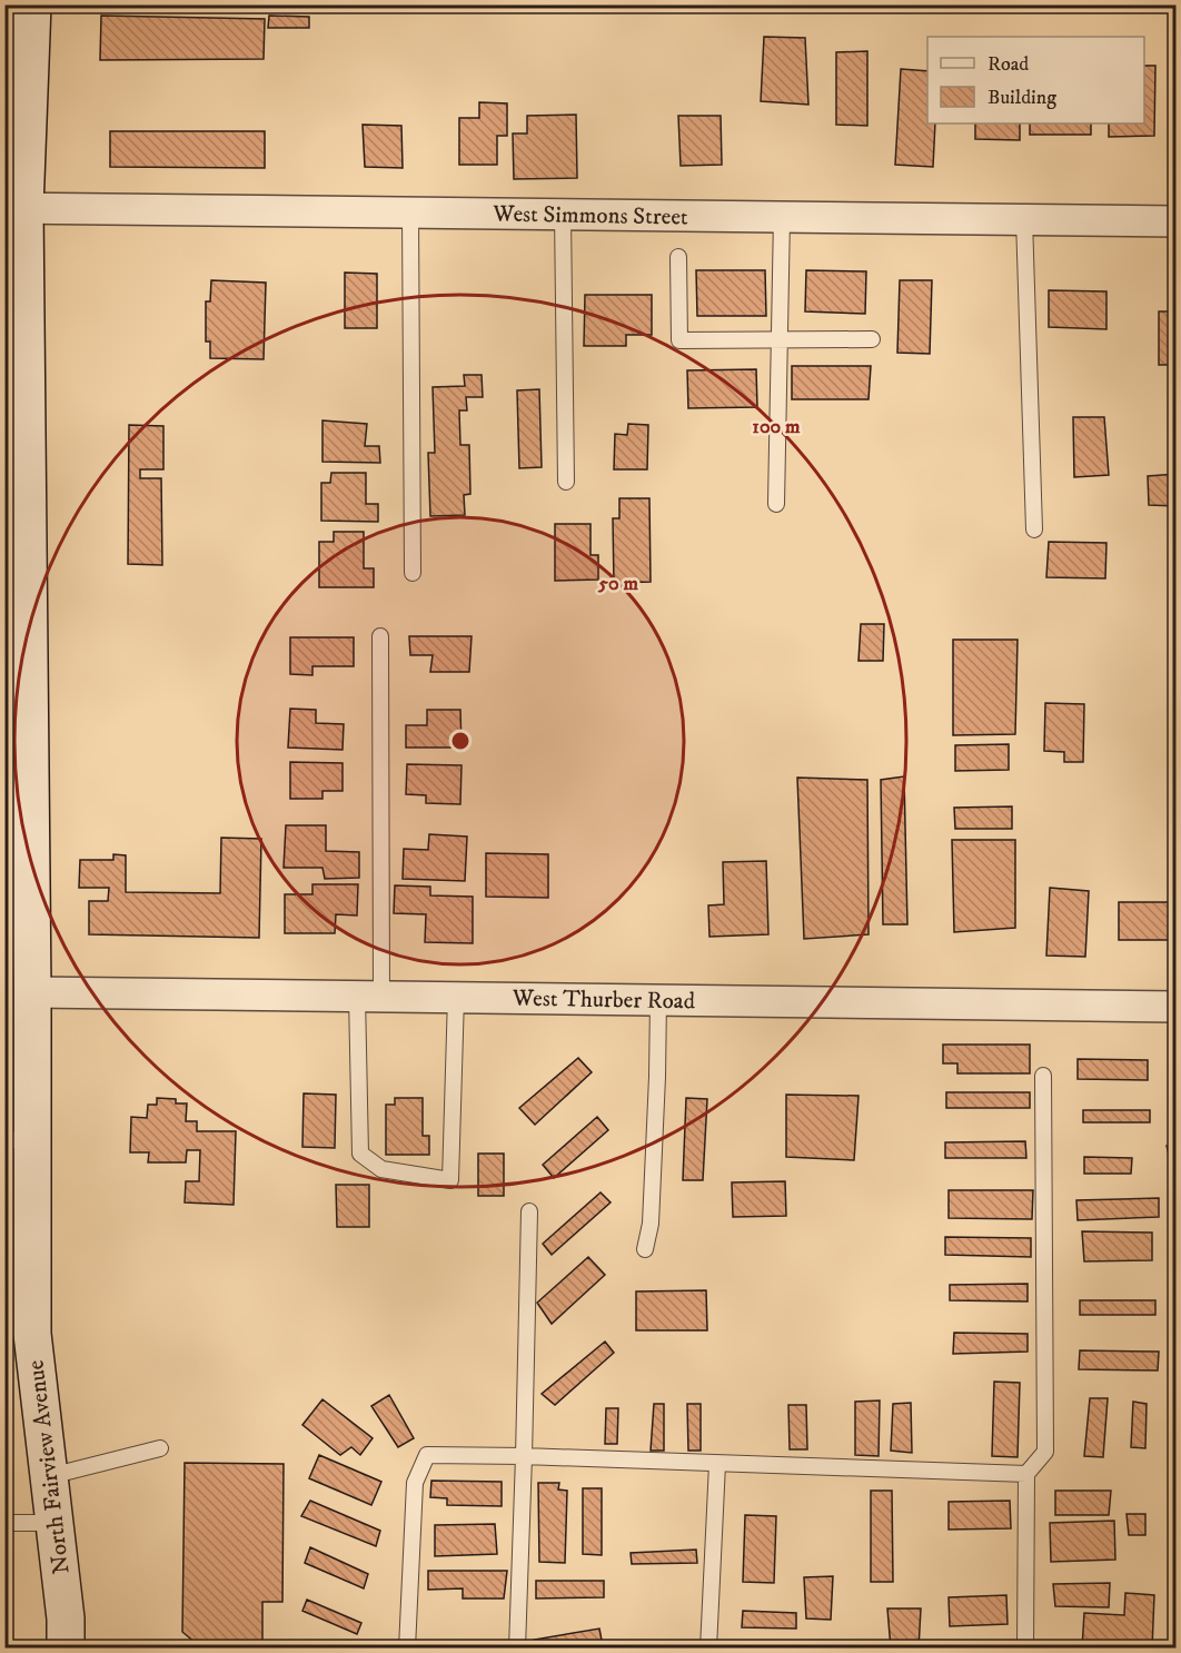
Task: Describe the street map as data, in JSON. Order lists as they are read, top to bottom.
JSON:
{
  "streets": {
    "street": ["West Simmons Street", "West Thurber Road", "North Fairview Avenue"]
  },
  "crossings": [
    ["West Simmons Street", "North Fairview Avenue"],
    ["West Thurber Road", "North Fairview Avenue"]
  ],
  "legend": ["Road", "Building"],
  "rings": ["100 m", "50 m"]
}
